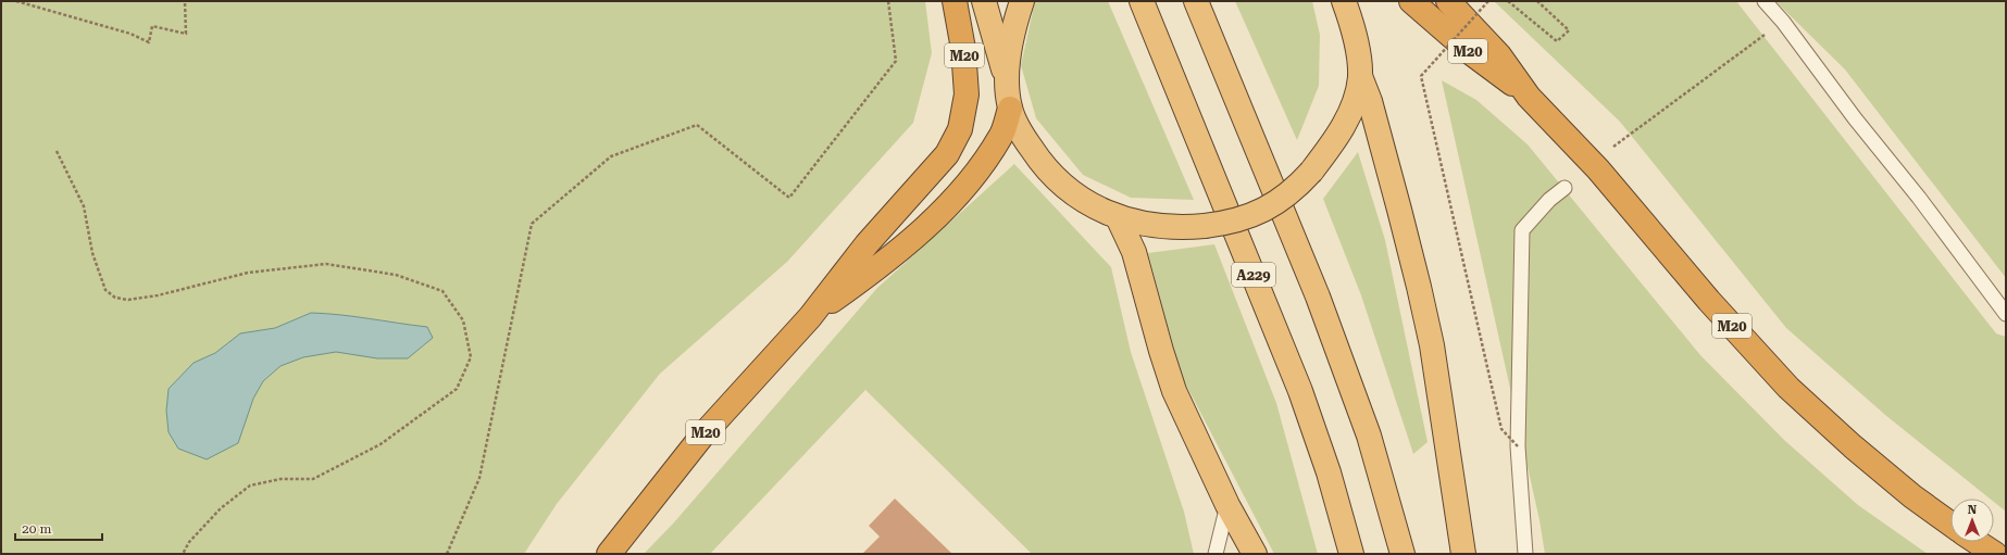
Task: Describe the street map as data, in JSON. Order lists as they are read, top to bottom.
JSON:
{
  "streets": {
    "highway": ["M20", "A229"]
  },
  "scale_bar": "20 m",
  "north": "top"
}
